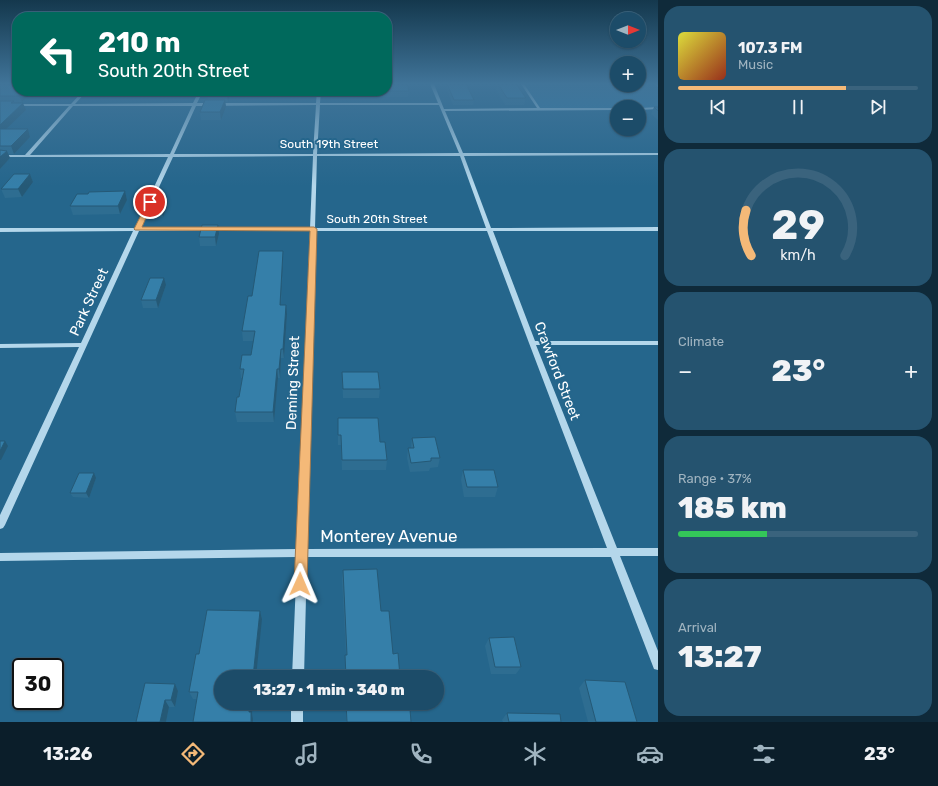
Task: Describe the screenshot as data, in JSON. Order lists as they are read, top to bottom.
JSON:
{
  "streets": {
    "street": [
      "South 19th Street",
      "South 20th Street",
      "Park Street",
      "Crawford Street",
      "Deming Street",
      "Monterey Avenue"
    ]
  },
  "crossings": [
    ["South 19th Street", "Park Street"],
    ["South 19th Street", "Crawford Street"],
    ["South 19th Street", "Deming Street"],
    ["South 20th Street", "Park Street"],
    ["South 20th Street", "Crawford Street"],
    ["South 20th Street", "Deming Street"],
    ["Crawford Street", "Monterey Avenue"],
    ["Deming Street", "Monterey Avenue"]
  ],
  "north": "right",
  "page": {
    "map_buttons": ["+", "−"],
    "turn": ["210 m", "South 20th Street"],
    "song": ["107.3 FM", "Music"],
    "tile": [
      "Climate",
      ["Range · 37%", "185 km"],
      ["Arrival", "13:27"]
    ],
    "heat": ["−", "23°", "+"],
    "limit": "30",
    "trip": "13:27 · 1 min · 340 m",
    "tabs": ["13:26", "23°"],
    "gauge": ["29", "km/h"]
  }
}
